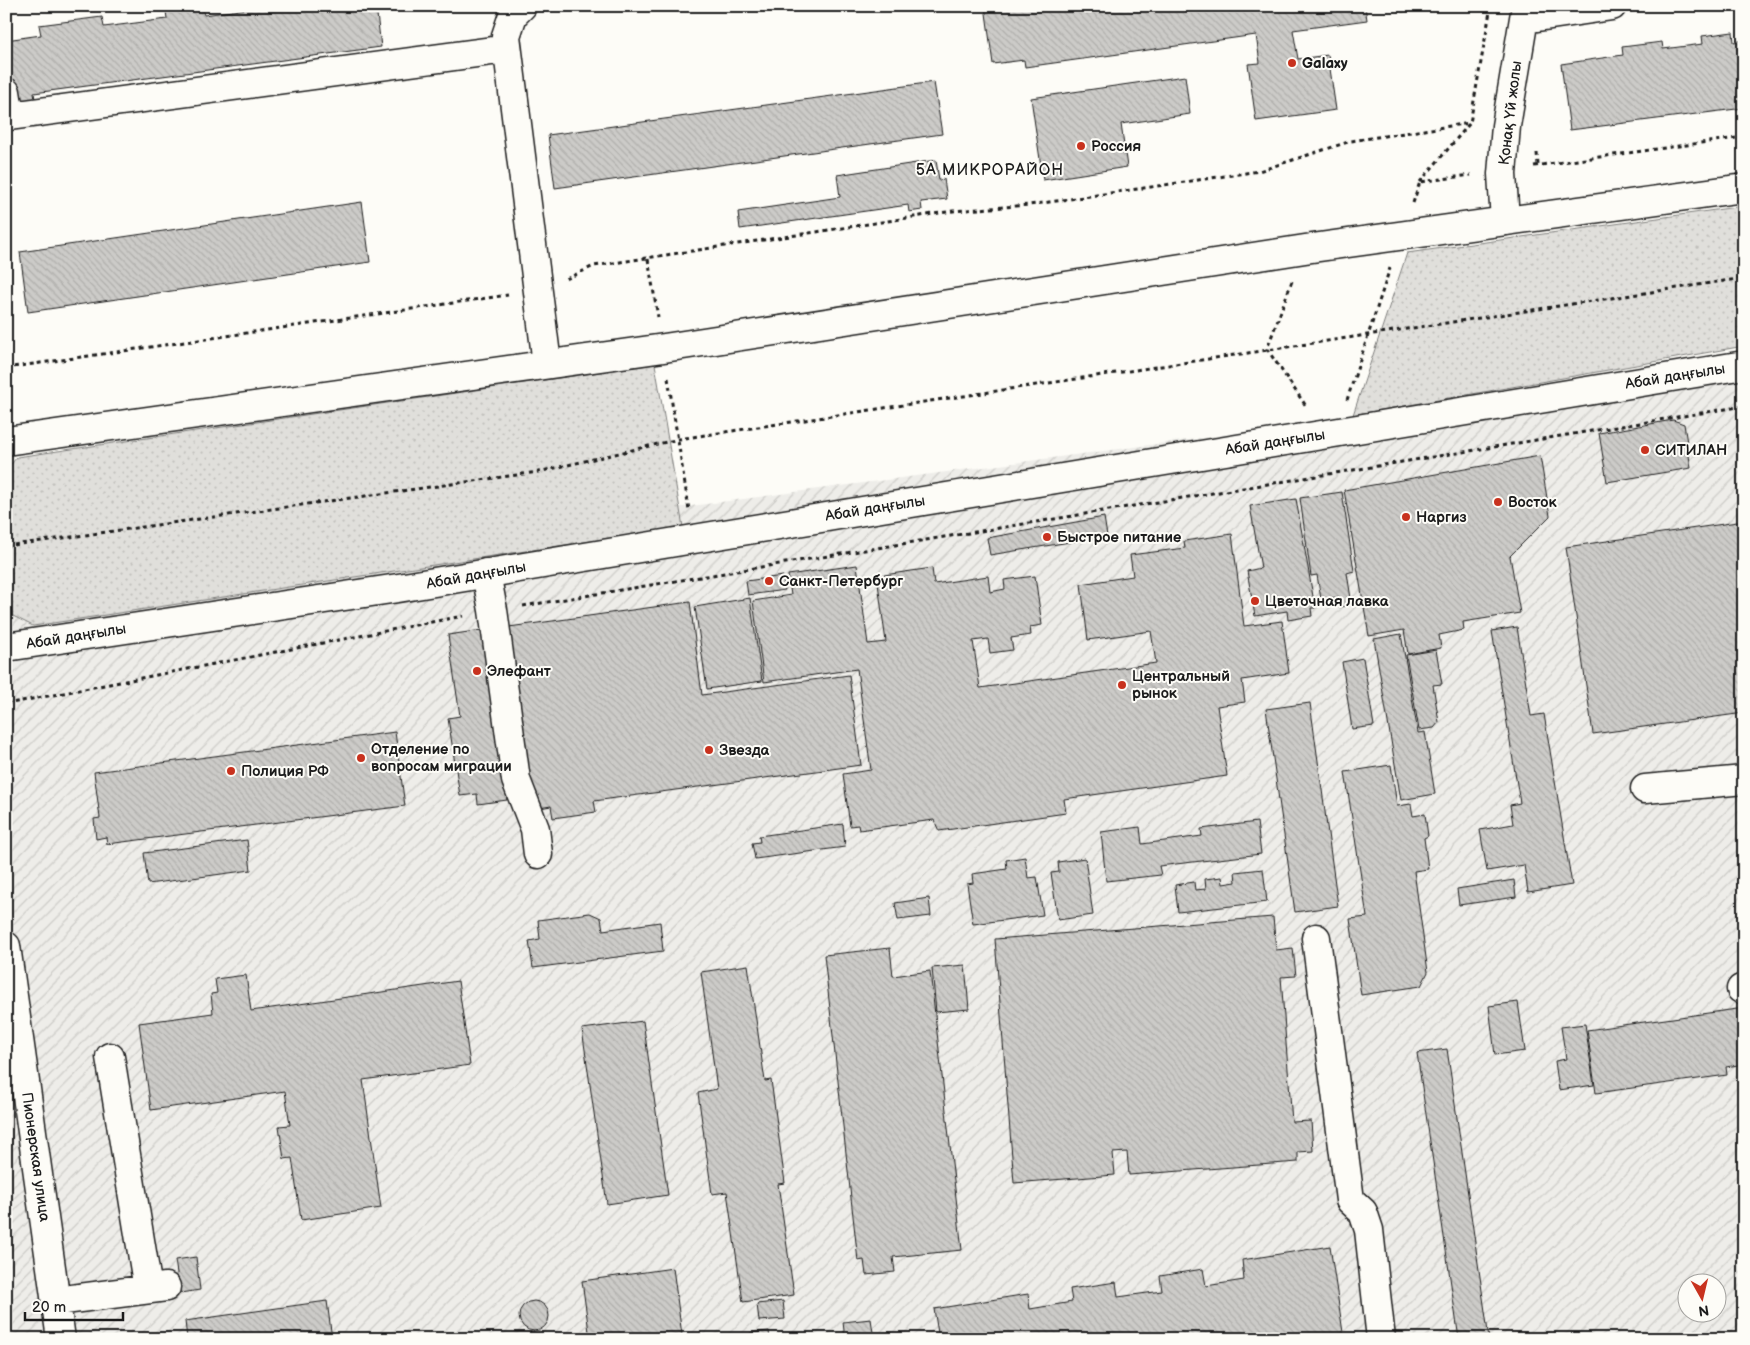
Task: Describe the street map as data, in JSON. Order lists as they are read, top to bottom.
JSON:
{
  "streets": {
    "main road": ["Қонақ Үй жолы", "Абай даңғылы", "Пионерская улица"]
  },
  "districts": ["5А МИКРОРАЙОН"],
  "places": [
    "Galaxy",
    "Россия",
    "СИТИЛАН",
    "Восток",
    "Наргиз",
    "Быстрое питание",
    "Санкт-Петербург",
    "Цветочная лавка",
    "Элефант",
    "Центральный рынок",
    "Звезда",
    "Отделение по вопросам миграции",
    "Полиция РФ"
  ],
  "scale_bar": "20 m",
  "north": "bottom"
}
